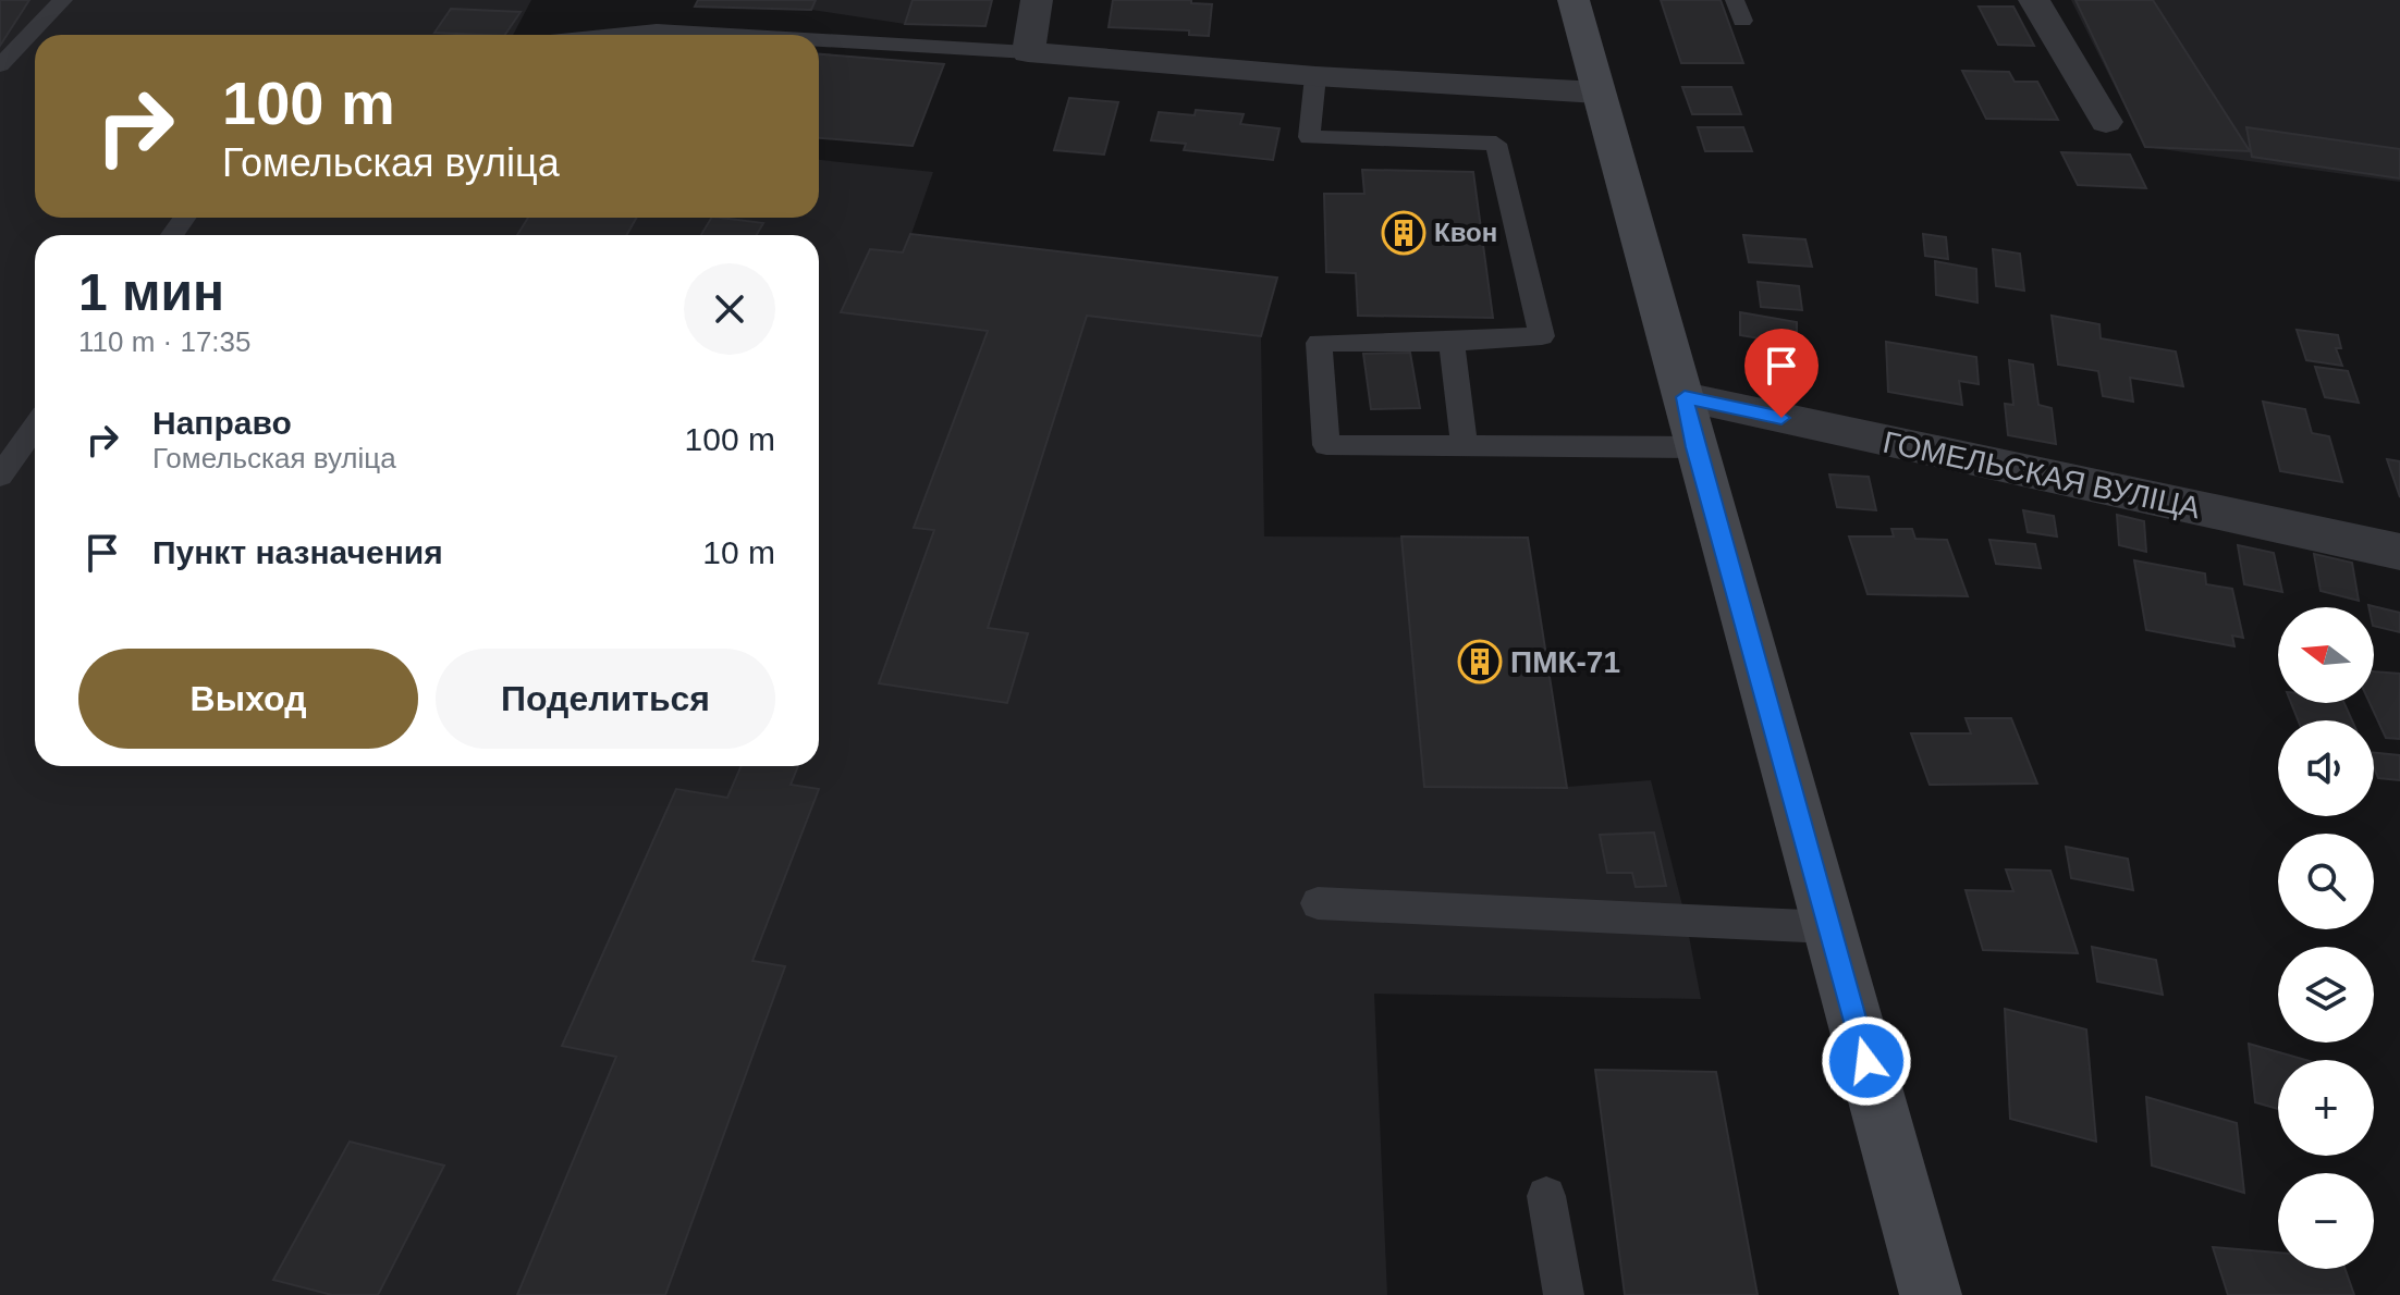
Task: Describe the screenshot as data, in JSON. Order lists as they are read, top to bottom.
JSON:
{
  "streets": {
    "street": ["ГОМЕЛЬСКАЯ ВУЛІЦА"]
  },
  "places": {
    "building": ["Квон", "ПМК-71"]
  },
  "north": "left",
  "page": {
    "turn": ["100 m", "Гомельская вуліца"],
    "heading": ["1 мин", "110 m · 17:35"],
    "list": [
      {
        "name": "Направо",
        "note": "Гомельская вуліца",
        "value": "100 m"
      },
      {
        "name": "Пункт назначения",
        "value": "10 m"
      }
    ],
    "map_buttons": ["+", "−"],
    "buttons": ["Выход", "Поделиться"]
  }
}
